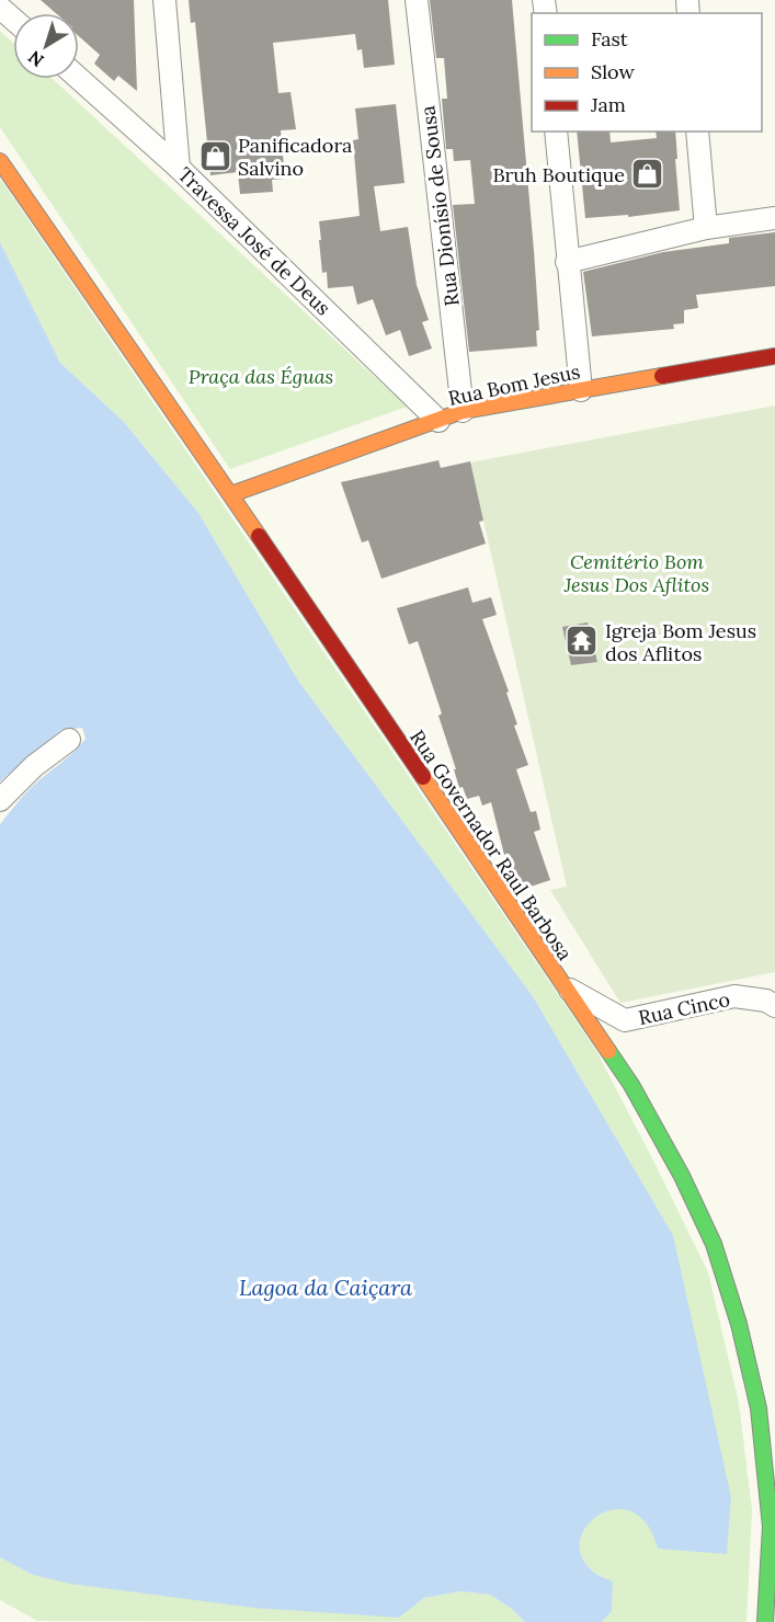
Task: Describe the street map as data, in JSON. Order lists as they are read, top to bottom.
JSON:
{
  "streets": {
    "street": [
      "Rua Dionísio de Sousa",
      "Travessa José de Deus",
      "Rua Bom Jesus",
      "Rua Governador Raul Barbosa",
      "Rua Cinco"
    ]
  },
  "crossings": [
    ["Rua Dionísio de Sousa", "Rua Bom Jesus"],
    ["Travessa José de Deus", "Rua Bom Jesus"],
    ["Rua Bom Jesus", "Rua Governador Raul Barbosa"],
    ["Rua Governador Raul Barbosa", "Rua Cinco"]
  ],
  "water": ["Lagoa da Caiçara"],
  "parks": ["Praça das Éguas", "Cemitério Bom Jesus Dos Aflitos"],
  "places": {
    "shop": ["Panificadora Salvino", "Bruh Boutique"],
    "temple": ["Igreja Bom Jesus dos Aflitos"]
  },
  "legend": ["Fast", "Slow", "Jam"],
  "north": "bottom left"
}
